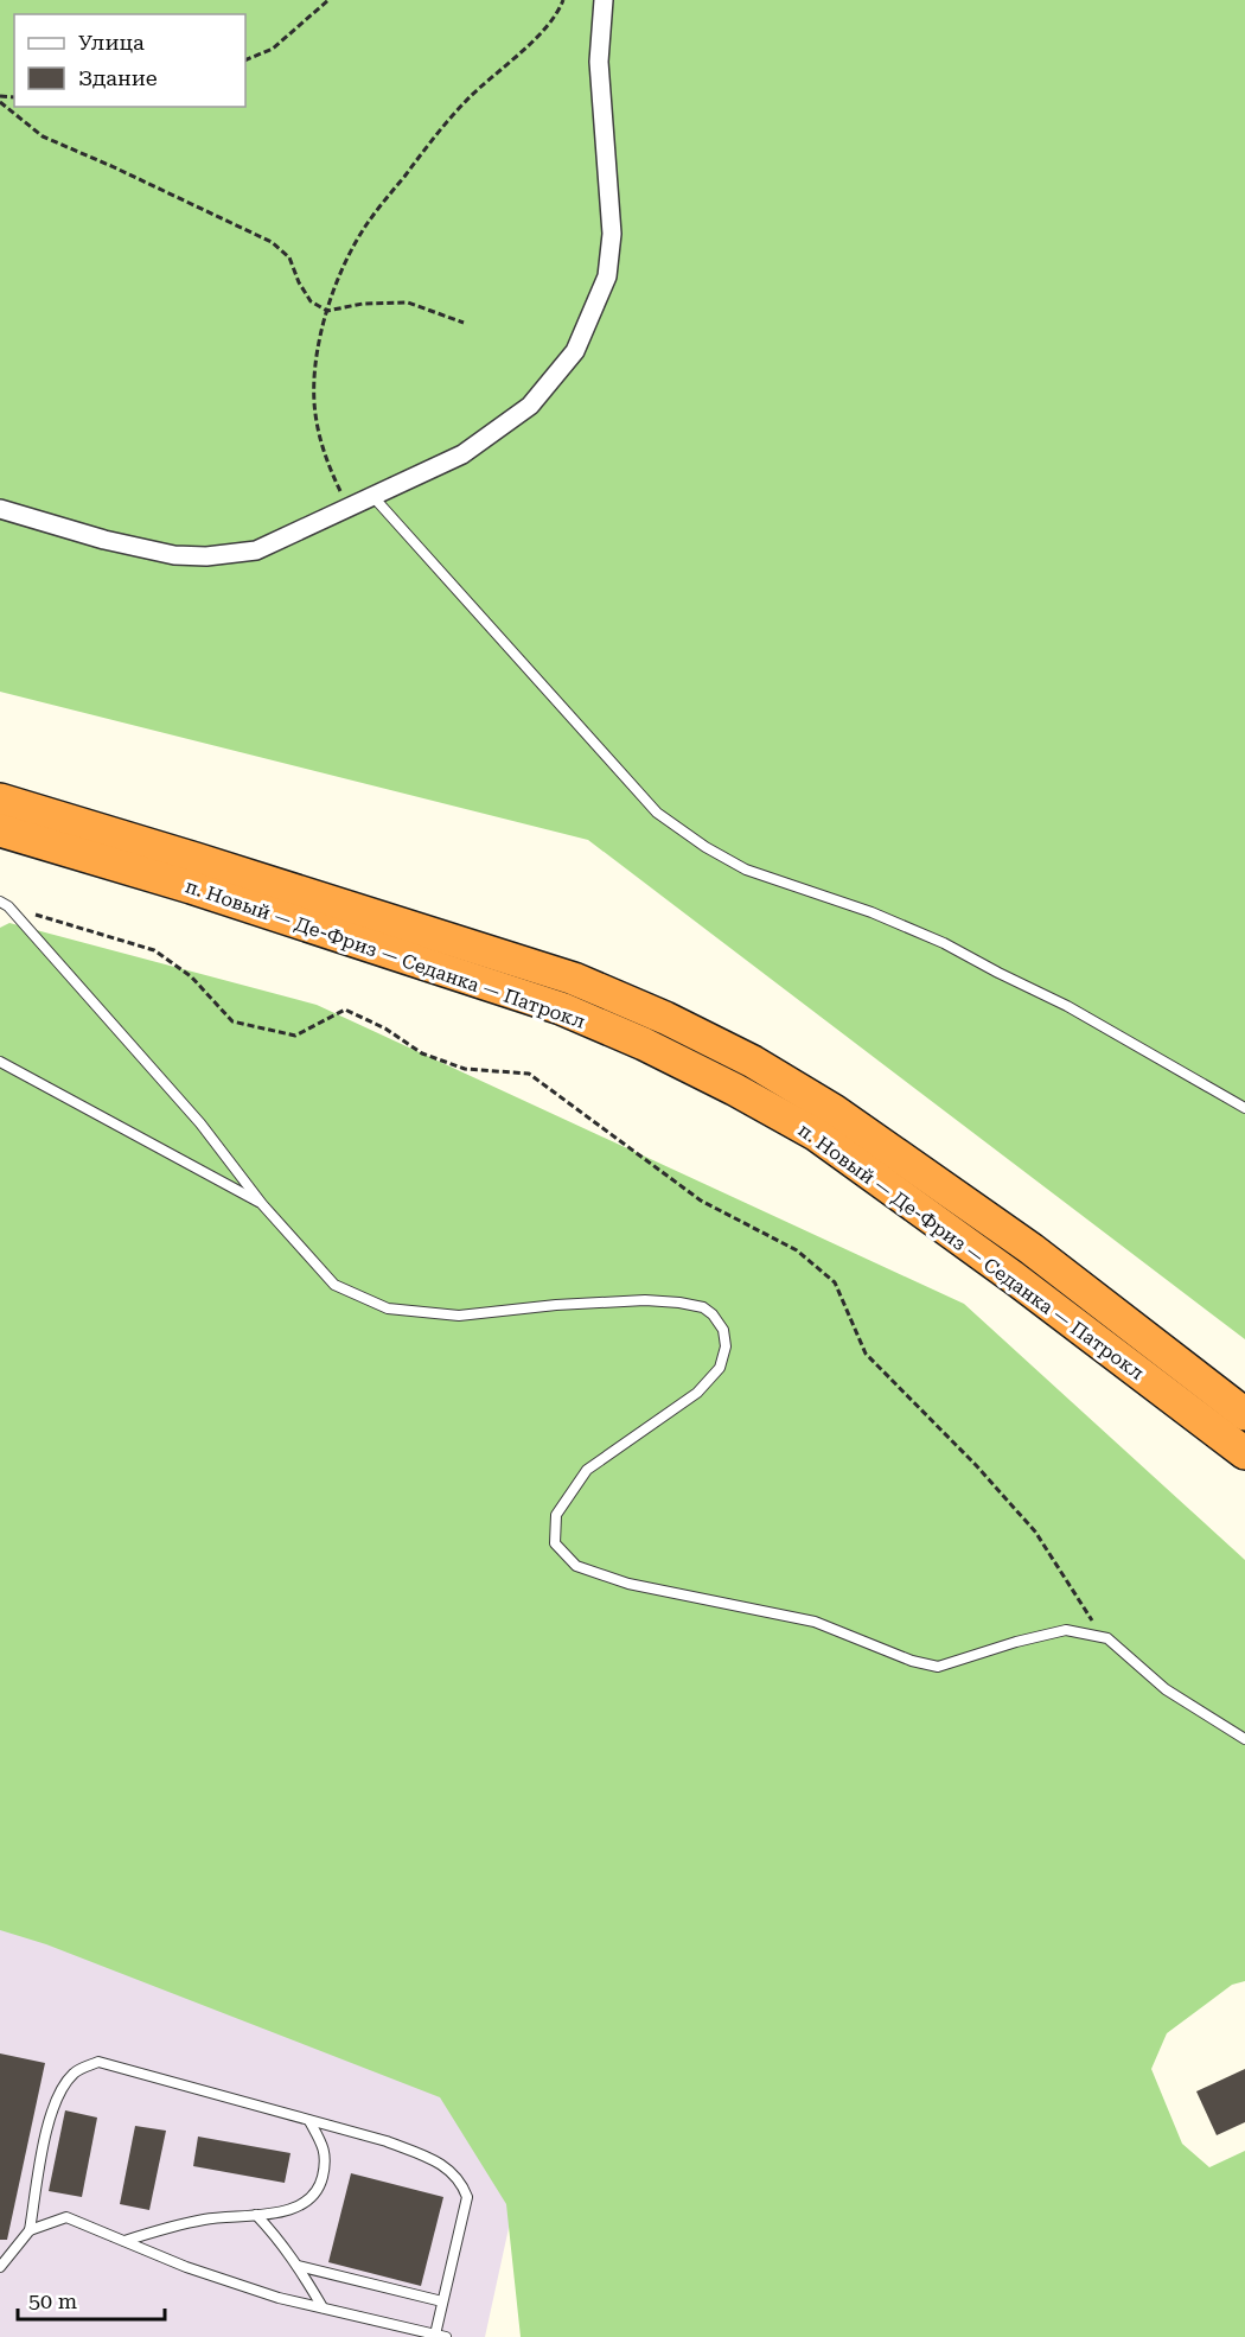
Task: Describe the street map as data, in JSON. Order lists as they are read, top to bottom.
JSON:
{
  "streets": {
    "highway": ["п. Новый — Де-Фриз — Седанка — Патрокл"]
  },
  "legend": ["Улица", "Здание"],
  "scale_bar": "50 m"
}
